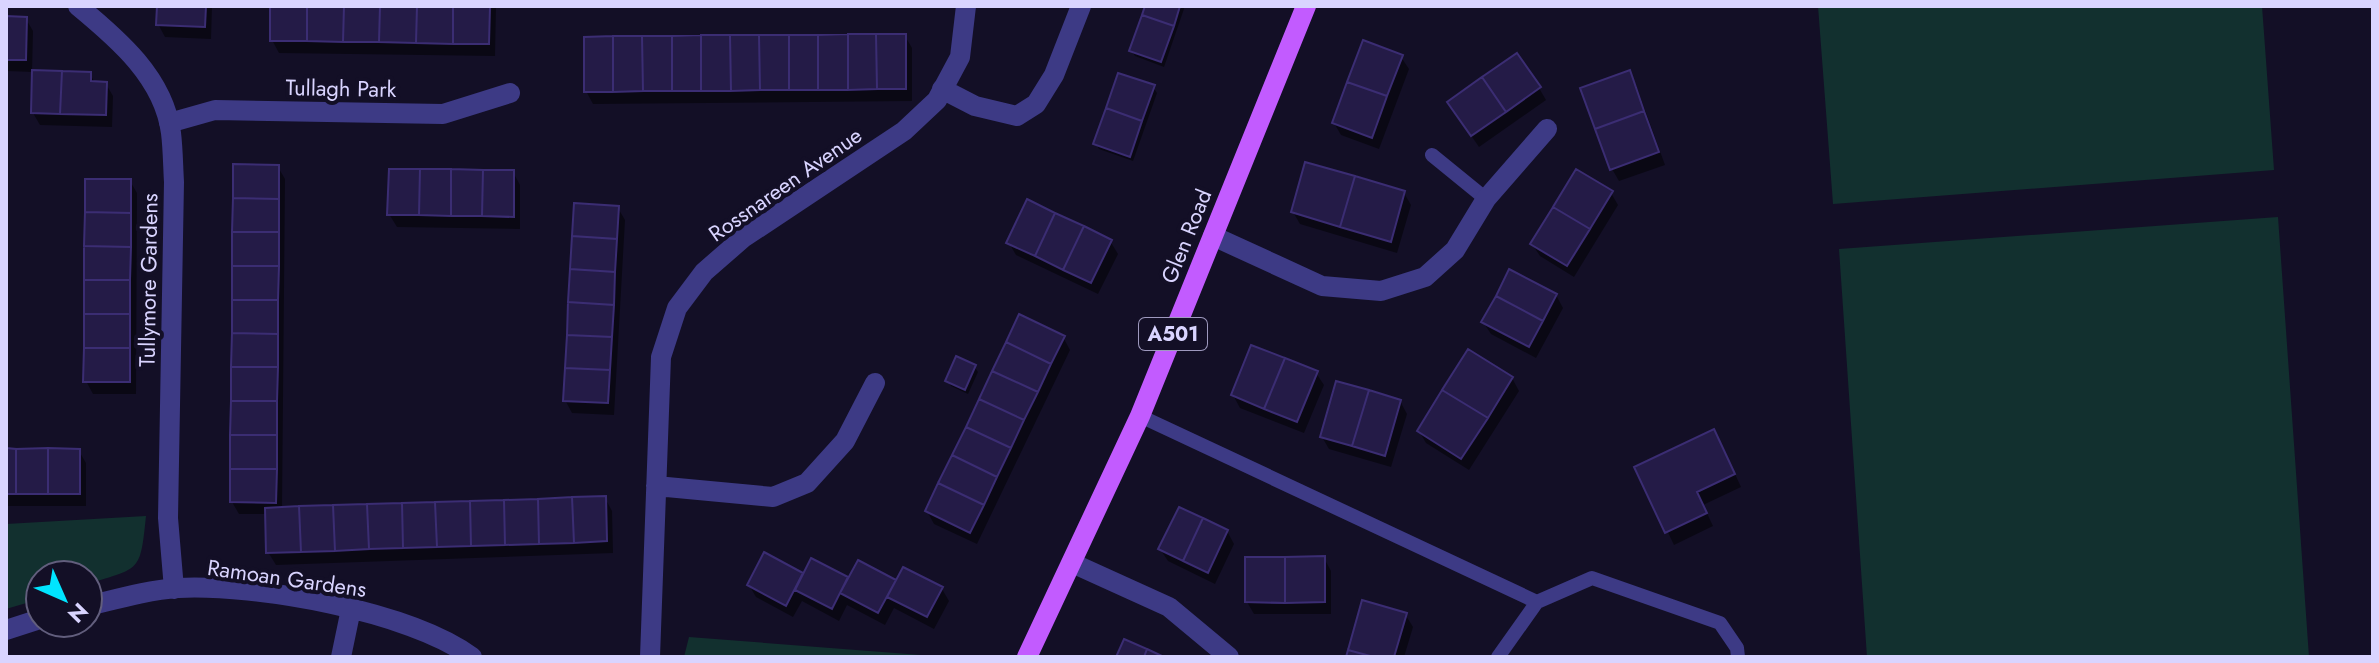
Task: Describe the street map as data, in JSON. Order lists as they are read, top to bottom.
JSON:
{
  "streets": {
    "main road": ["Glen Road", "A501"],
    "street": [
      "Tullagh Park",
      "Rossnareen Avenue",
      "Tullymore Gardens",
      "Ramoan Gardens"
    ]
  },
  "crossings": [
    ["Tullagh Park", "Tullymore Gardens"],
    ["Tullymore Gardens", "Ramoan Gardens"]
  ],
  "north": "bottom right"
}
